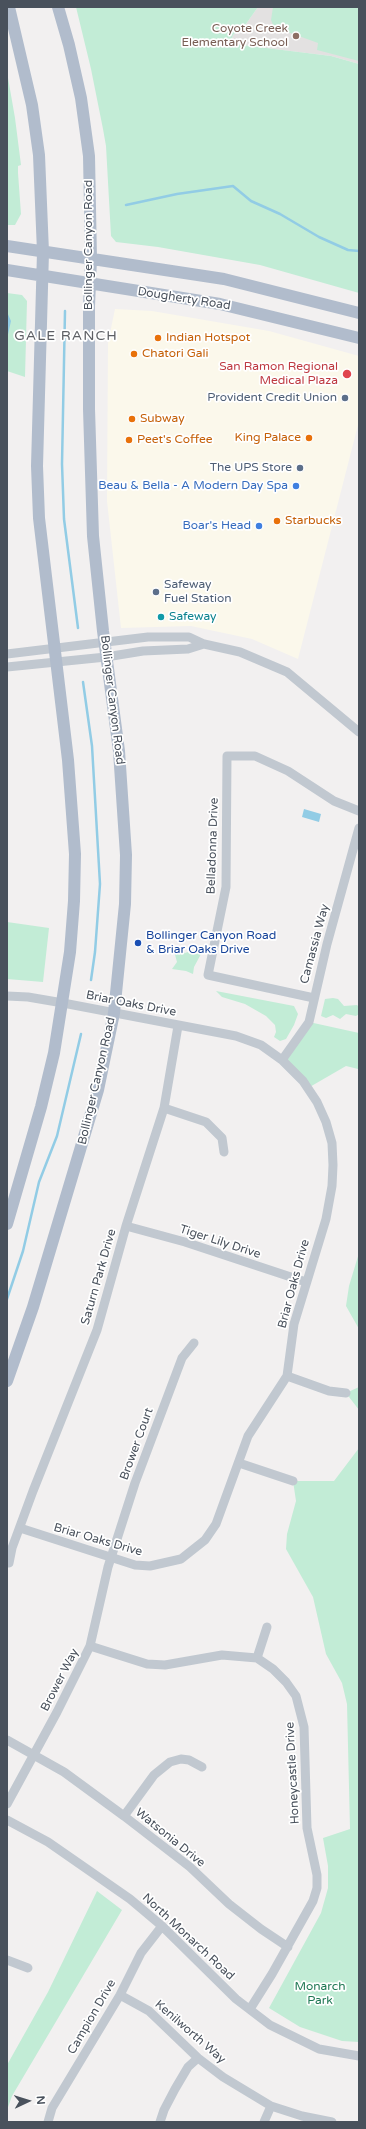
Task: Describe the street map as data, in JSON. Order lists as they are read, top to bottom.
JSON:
{
  "streets": {
    "main road": ["Bollinger Canyon Road", "Dougherty Road"],
    "street": [
      "Belladonna Drive",
      "Camassia Way",
      "Briar Oaks Drive",
      "Tiger Lily Drive",
      "Saturn Park Drive",
      "Brower Court",
      "Brower Way",
      "Honeycastle Drive",
      "Watsonia Drive",
      "North Monarch Road",
      "Campion Drive",
      "Kenilworth Way"
    ]
  },
  "crossings": [
    ["Bollinger Canyon Road", "Dougherty Road"],
    ["Bollinger Canyon Road", "Briar Oaks Drive"],
    ["Belladonna Drive", "Camassia Way"],
    ["Camassia Way", "Briar Oaks Drive"],
    ["Briar Oaks Drive", "Tiger Lily Drive"],
    ["Briar Oaks Drive", "Saturn Park Drive"],
    ["Briar Oaks Drive", "Brower Court"],
    ["Briar Oaks Drive", "Brower Way"],
    ["Tiger Lily Drive", "Saturn Park Drive"],
    ["Brower Court", "Brower Way"],
    ["Brower Way", "Honeycastle Drive"],
    ["Brower Way", "Watsonia Drive"],
    ["Honeycastle Drive", "Watsonia Drive"],
    ["Honeycastle Drive", "North Monarch Road"],
    ["North Monarch Road", "Campion Drive"],
    ["Campion Drive", "Kenilworth Way"]
  ],
  "districts": ["GALE RANCH"],
  "parks": ["Monarch Park"],
  "places": [
    "Coyote Creek Elementary School",
    "Indian Hotspot",
    "Chatori Gali",
    "San Ramon Regional Medical Plaza",
    "Provident Credit Union",
    "Subway",
    "King Palace",
    "Peet's Coffee",
    "The UPS Store",
    "Beau & Bella - A Modern Day Spa",
    "Starbucks",
    "Boar's Head",
    "Safeway Fuel Station",
    "Safeway",
    "Bollinger Canyon Road & Briar Oaks Drive"
  ],
  "north": "right"
}
